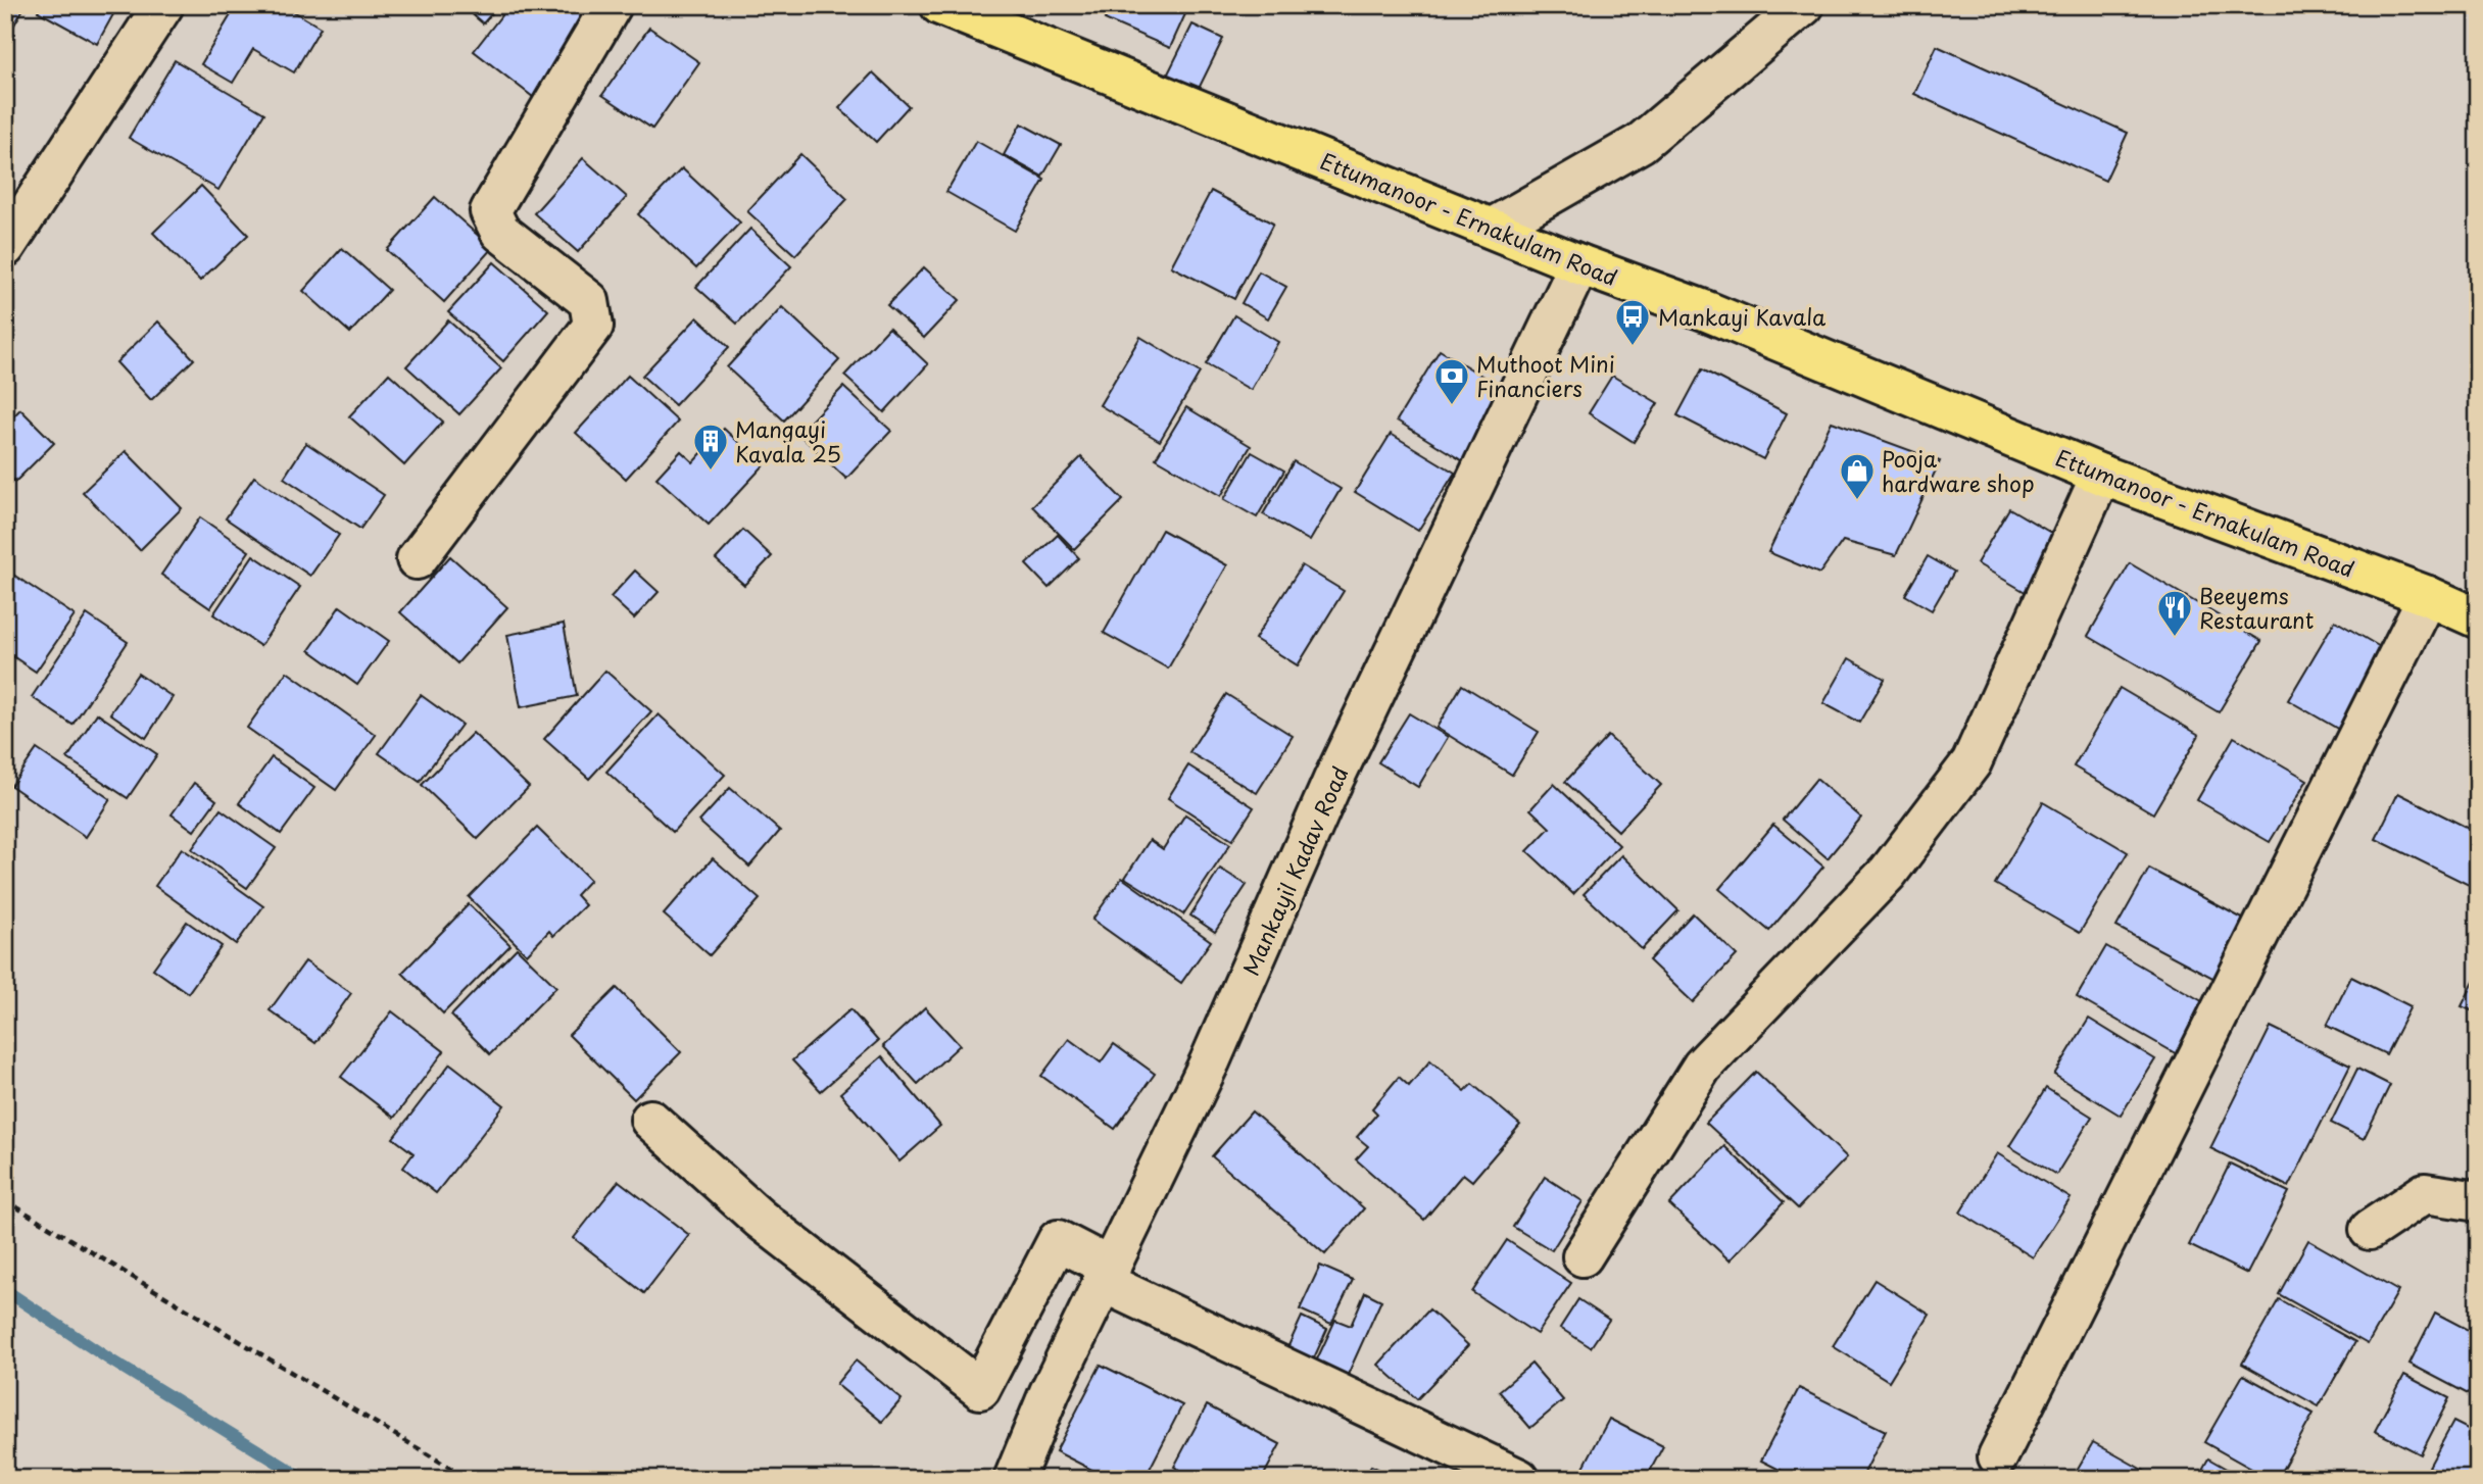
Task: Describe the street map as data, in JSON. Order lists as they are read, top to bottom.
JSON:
{
  "streets": {
    "main road": ["Ettumanoor - Ernakulam Road"],
    "street": ["Mankayil Kadav Road"]
  },
  "crossings": [
    ["Ettumanoor - Ernakulam Road", "Mankayil Kadav Road"]
  ],
  "places": {
    "bus stop": ["Mankayi Kavala"],
    "bank": ["Muthoot Mini Financiers"],
    "building": ["Mangayi Kavala 25"],
    "shop": ["Pooja hardware shop"],
    "restaurant": ["Beeyems Restaurant"]
  }
}
